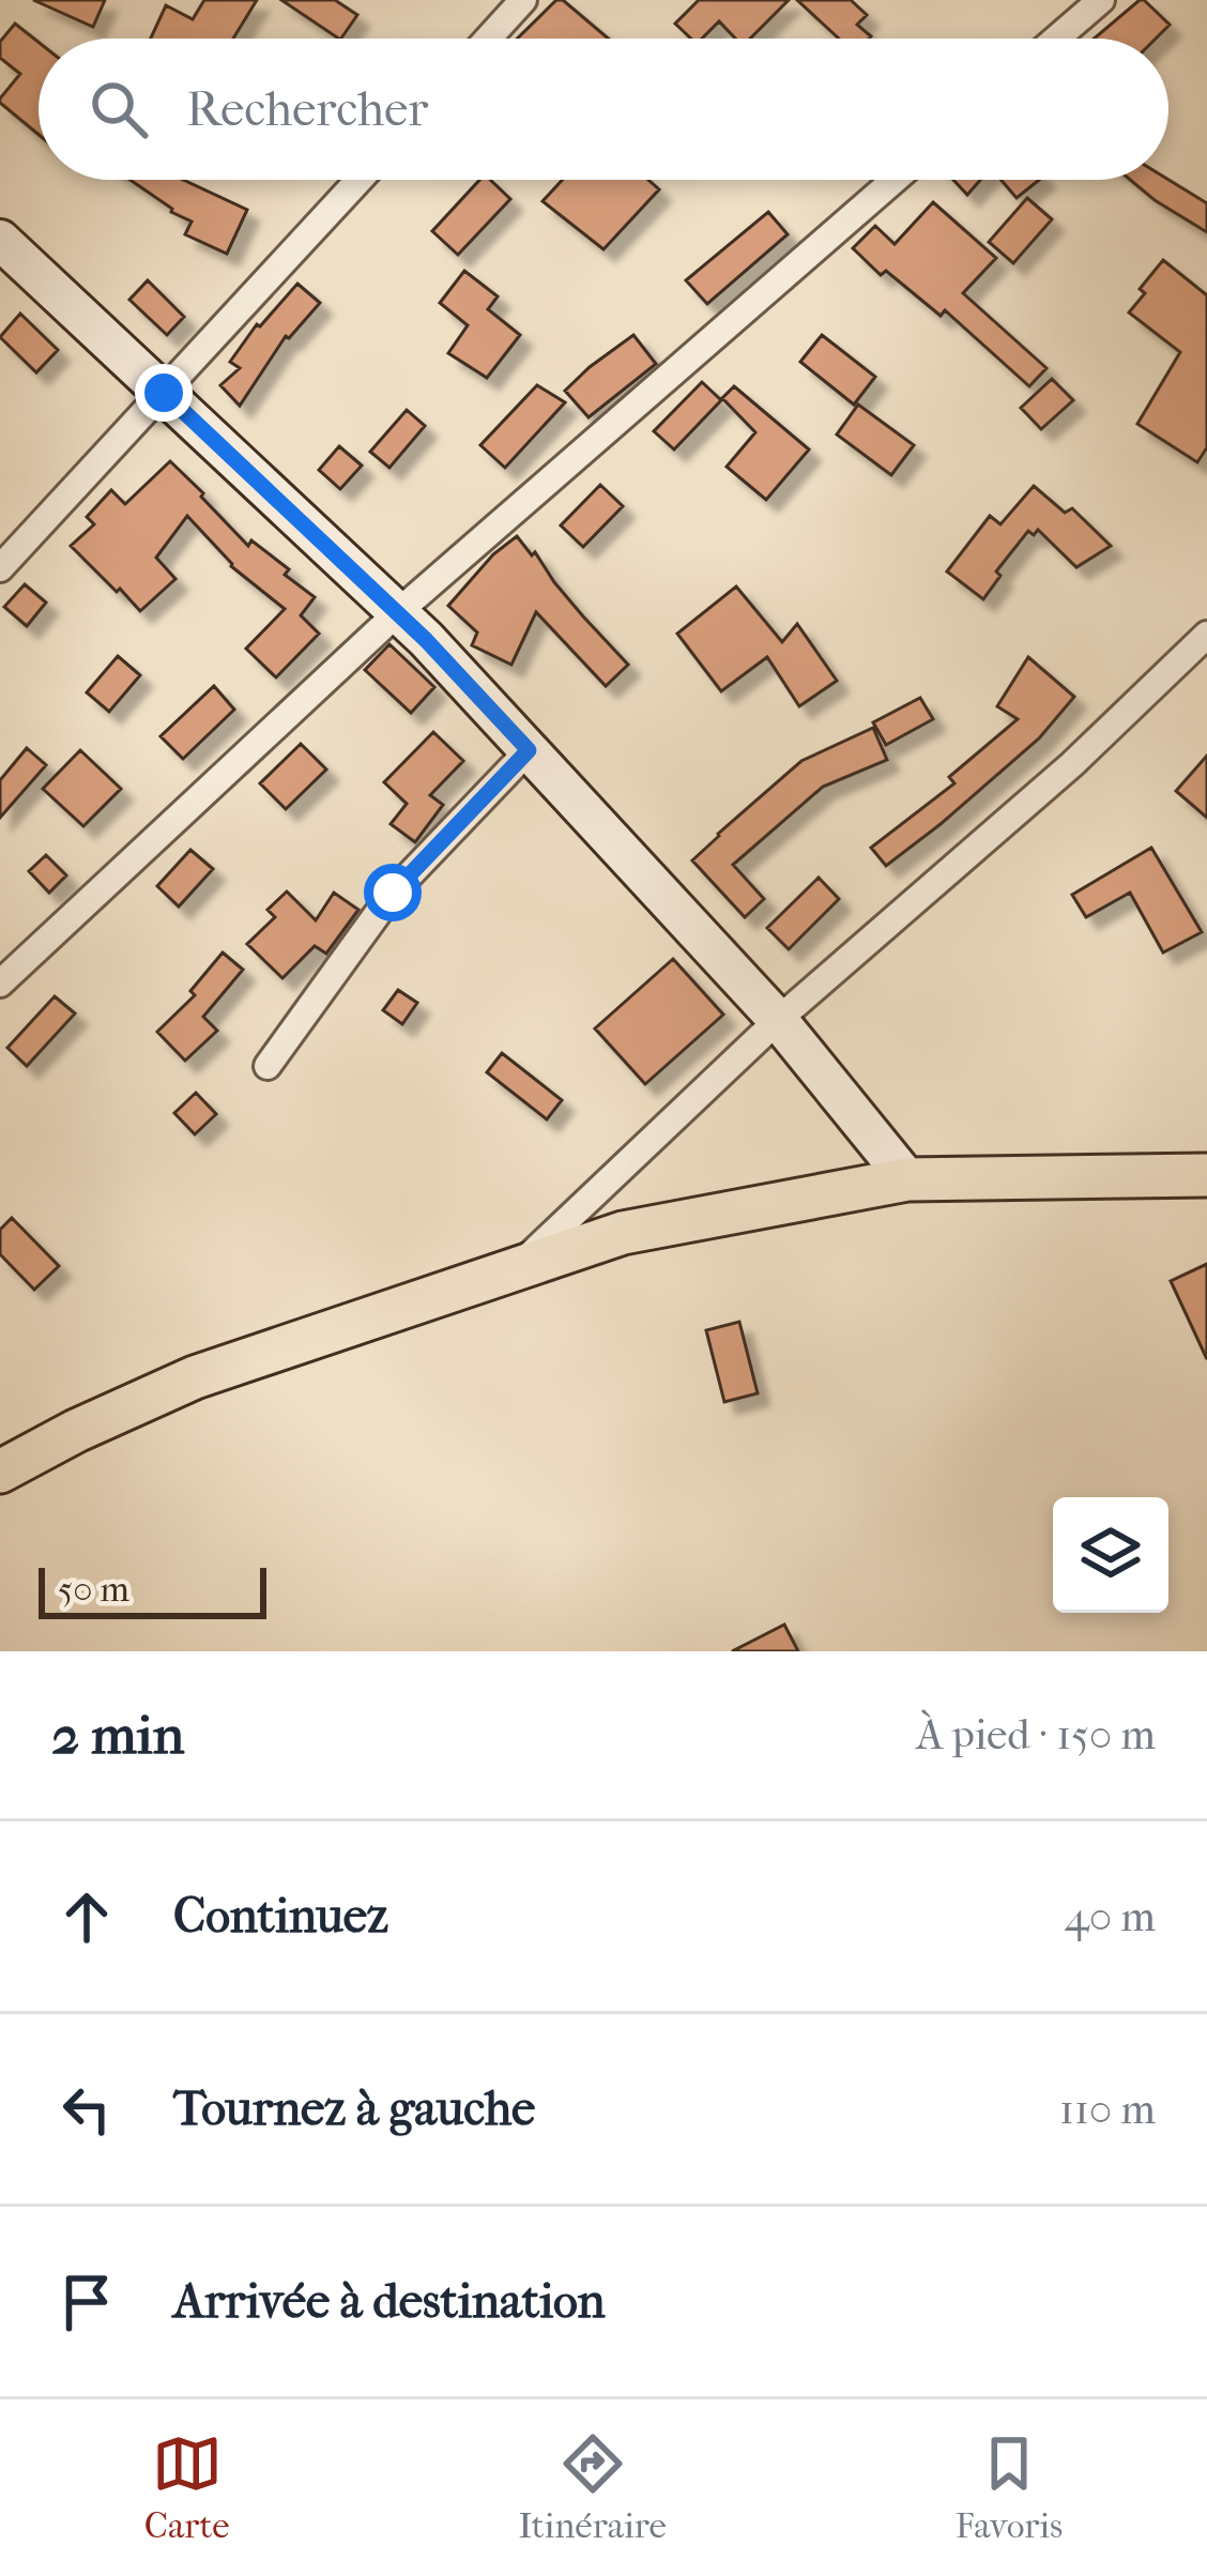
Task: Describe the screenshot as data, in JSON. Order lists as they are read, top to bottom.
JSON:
{
  "scale_bar": "50 m",
  "page": {
    "search": "Rechercher",
    "scale": "50 m",
    "heading": ["2 min", "À pied · 150 m"],
    "list": [
      ["Continuez", "40 m"],
      ["Tournez à gauche", "110 m"],
      "Arrivée à destination"
    ],
    "nav": ["Carte", "Itinéraire", "Favoris"]
  }
}
